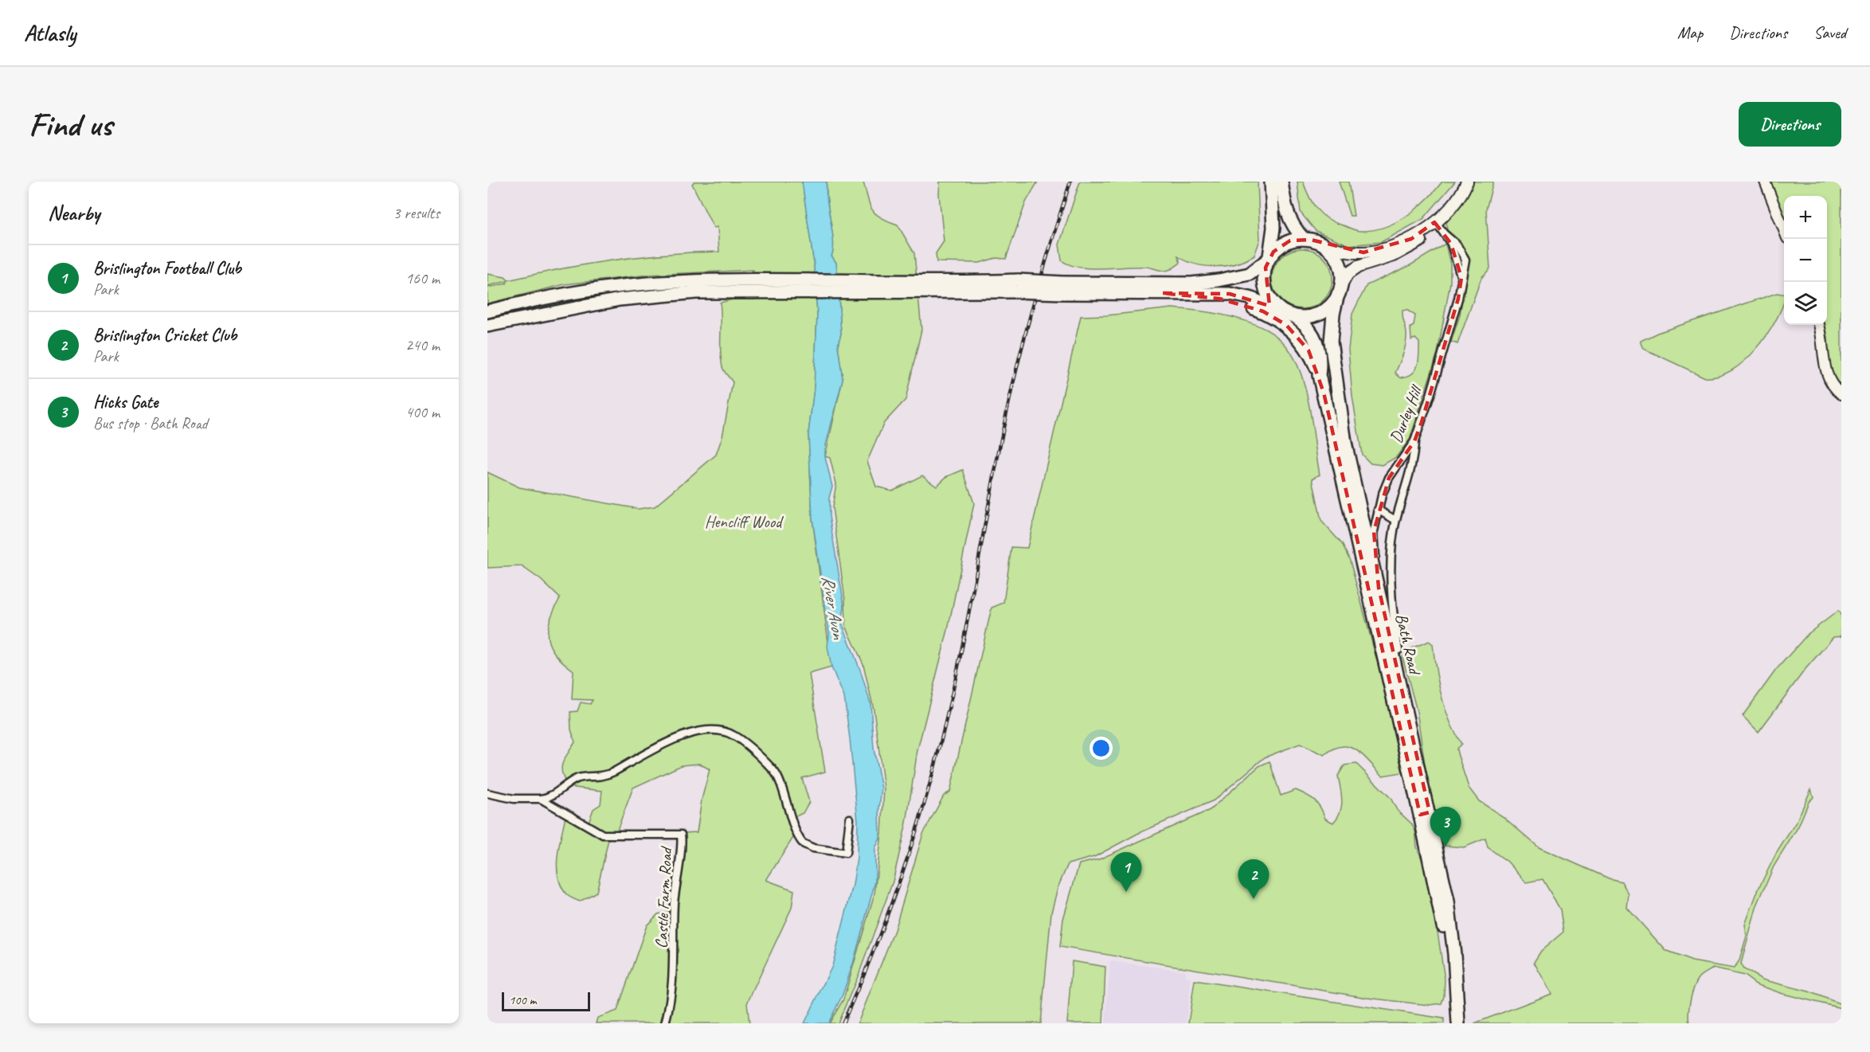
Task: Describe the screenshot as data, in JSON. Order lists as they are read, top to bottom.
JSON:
{
  "streets": {
    "highway": ["Bath Road"],
    "street": ["Durley Hill", "Castle Farm Road"]
  },
  "crossings": [
    ["Durley Hill", "Bath Road"]
  ],
  "water": ["River Avon"],
  "parks": ["Hencliff Wood"],
  "scale_bar": "100 m",
  "page": {
    "header": "Atlasly",
    "nav": ["Map", "Directions", "Saved"],
    "buttons": "Directions",
    "title": "Find us",
    "heading": ["Nearby", "3 results"],
    "map_buttons": ["+", "−"],
    "list": [
      {
        "mark": "1",
        "name": "Brislington Football Club",
        "note": "Park",
        "value": "160 m"
      },
      {
        "mark": "2",
        "name": "Brislington Cricket Club",
        "note": "Park",
        "value": "240 m"
      },
      {
        "mark": "3",
        "name": "Hicks Gate",
        "note": "Bus stop · Bath Road",
        "value": "400 m"
      }
    ],
    "pins": ["3", "1", "2"],
    "scale": "100 m"
  }
}
